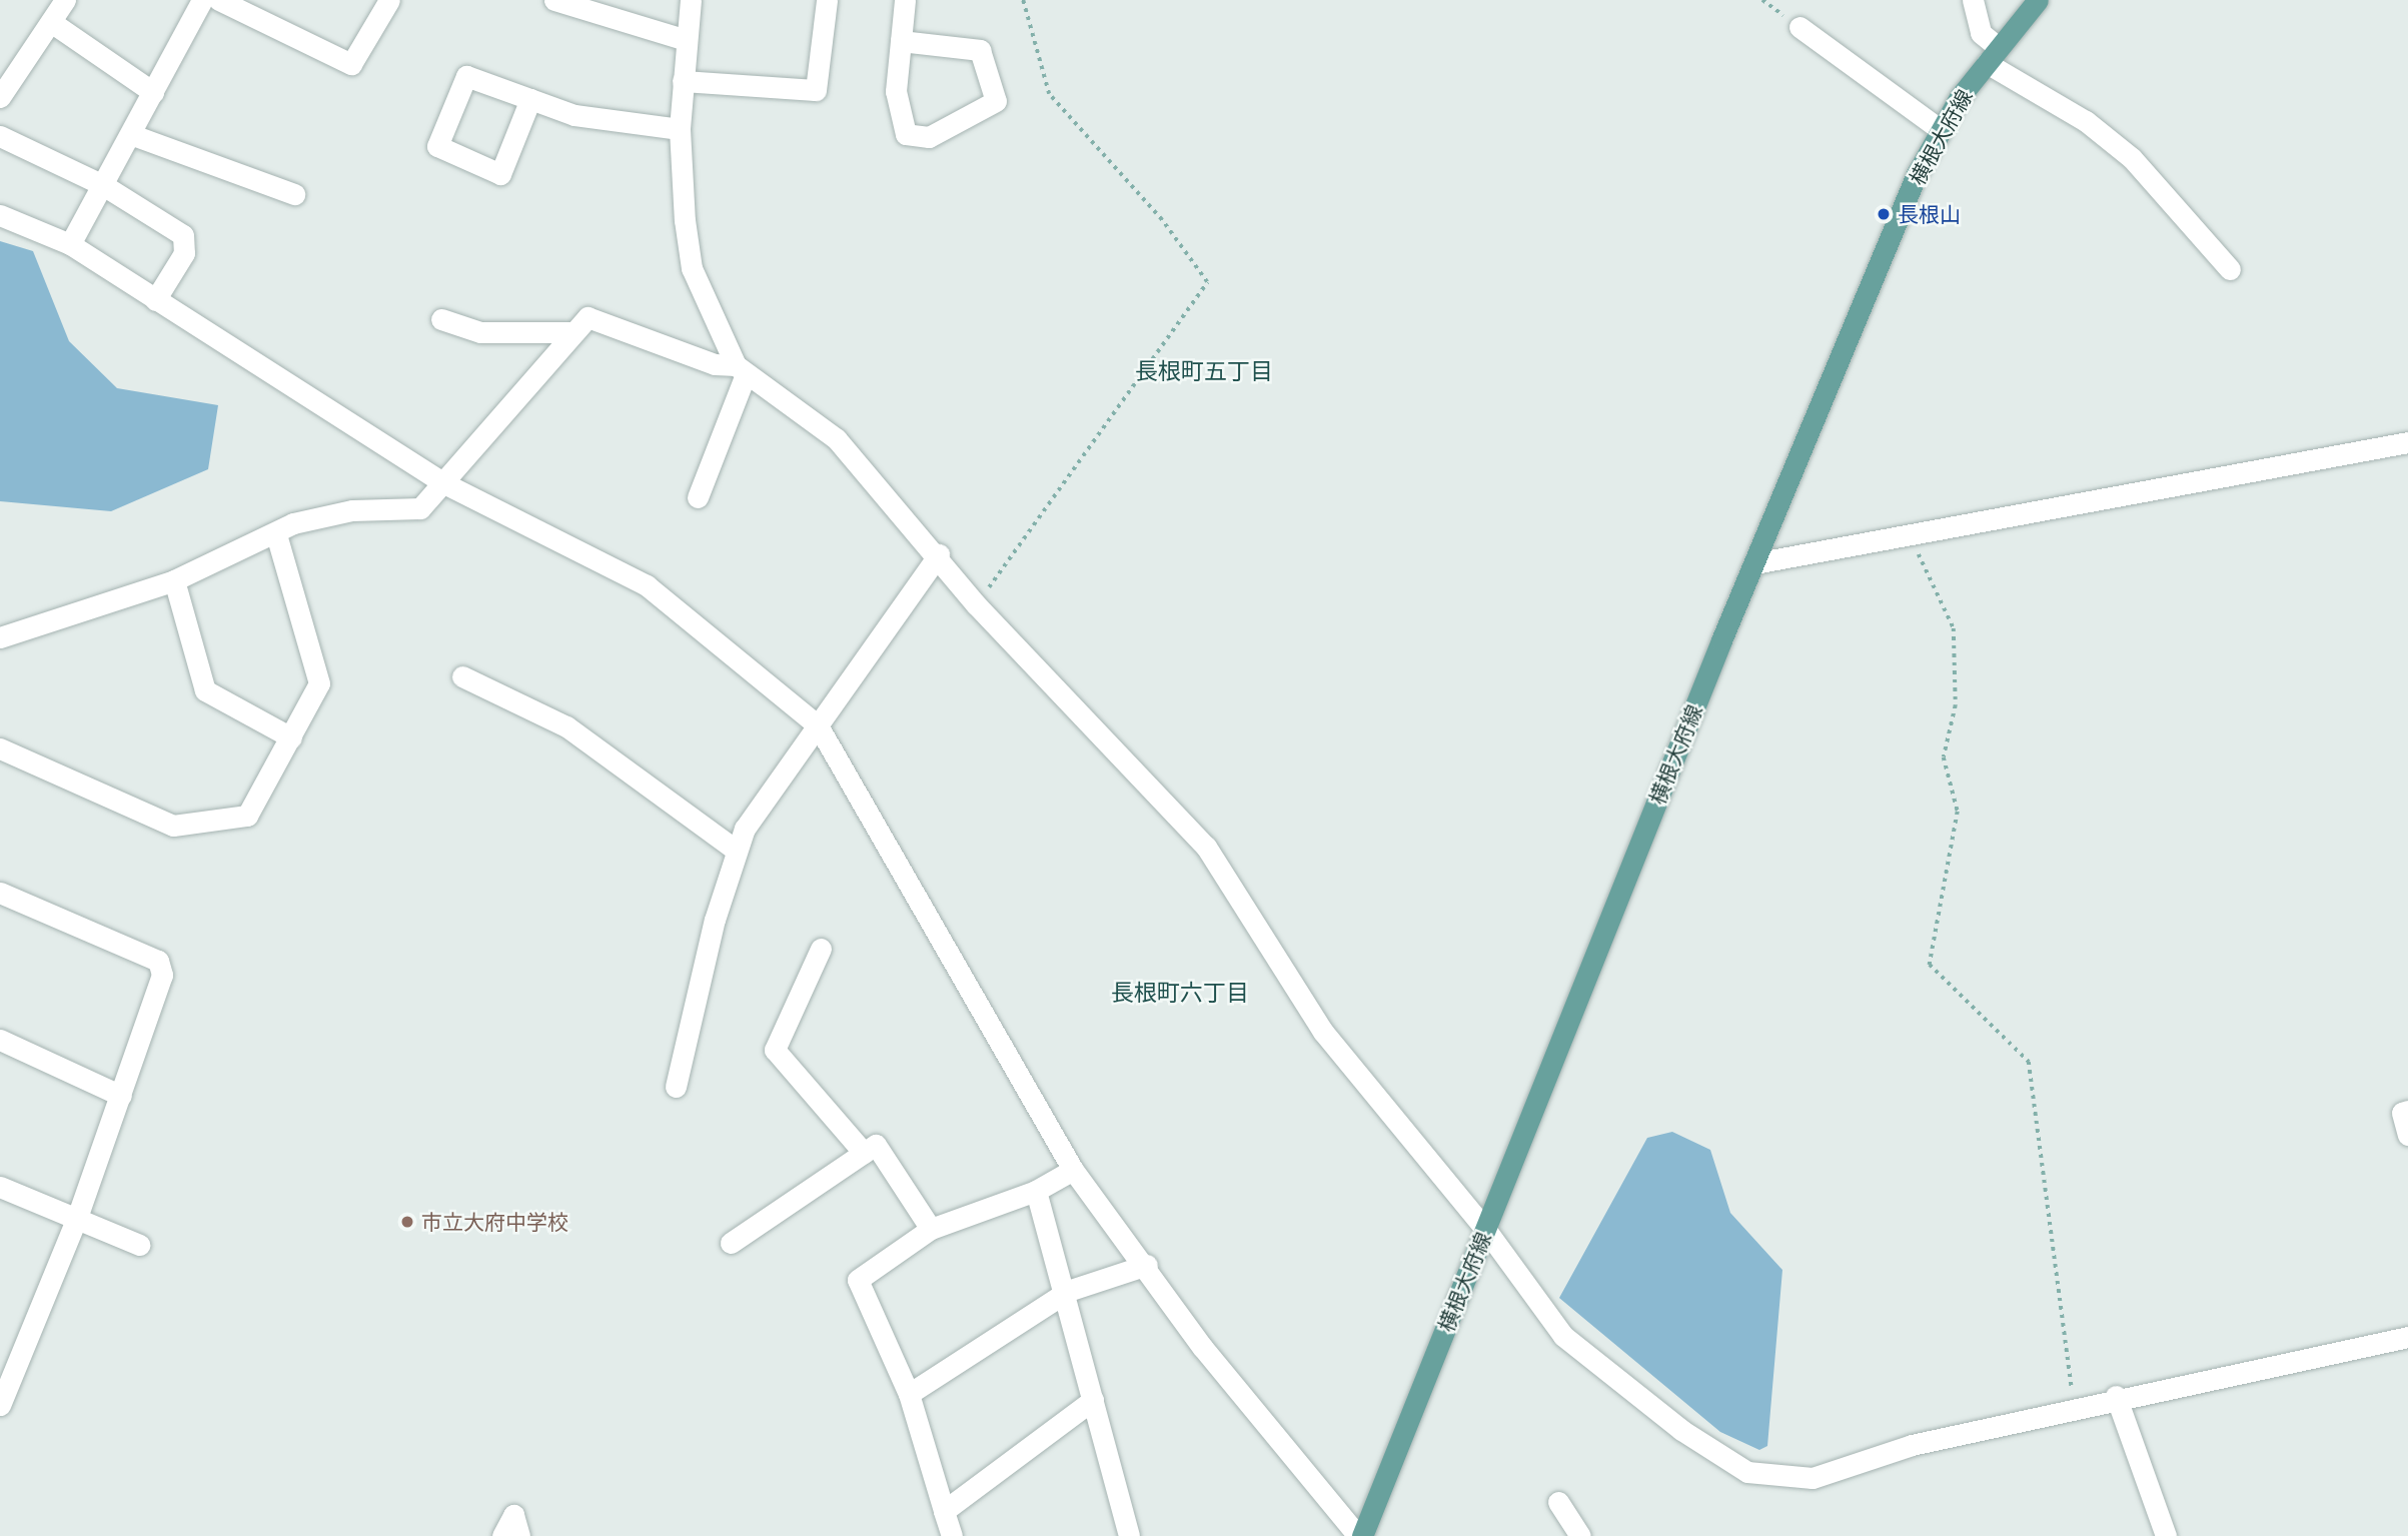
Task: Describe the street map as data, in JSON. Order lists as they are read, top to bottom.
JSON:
{
  "streets": {
    "main road": ["横根大府線"]
  },
  "districts": ["長根町五丁目", "長根町六丁目"],
  "places": ["長根山", "市立大府中学校"]
}
